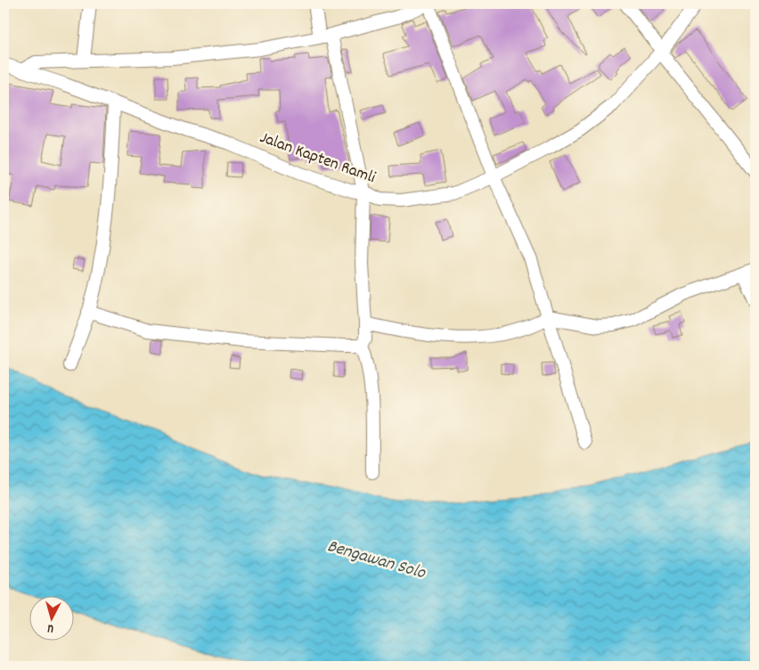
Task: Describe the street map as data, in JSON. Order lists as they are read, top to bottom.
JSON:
{
  "streets": {
    "street": ["Jalan Kapten Ramli"]
  },
  "water": ["Bengawan Solo"],
  "north": "bottom"
}
